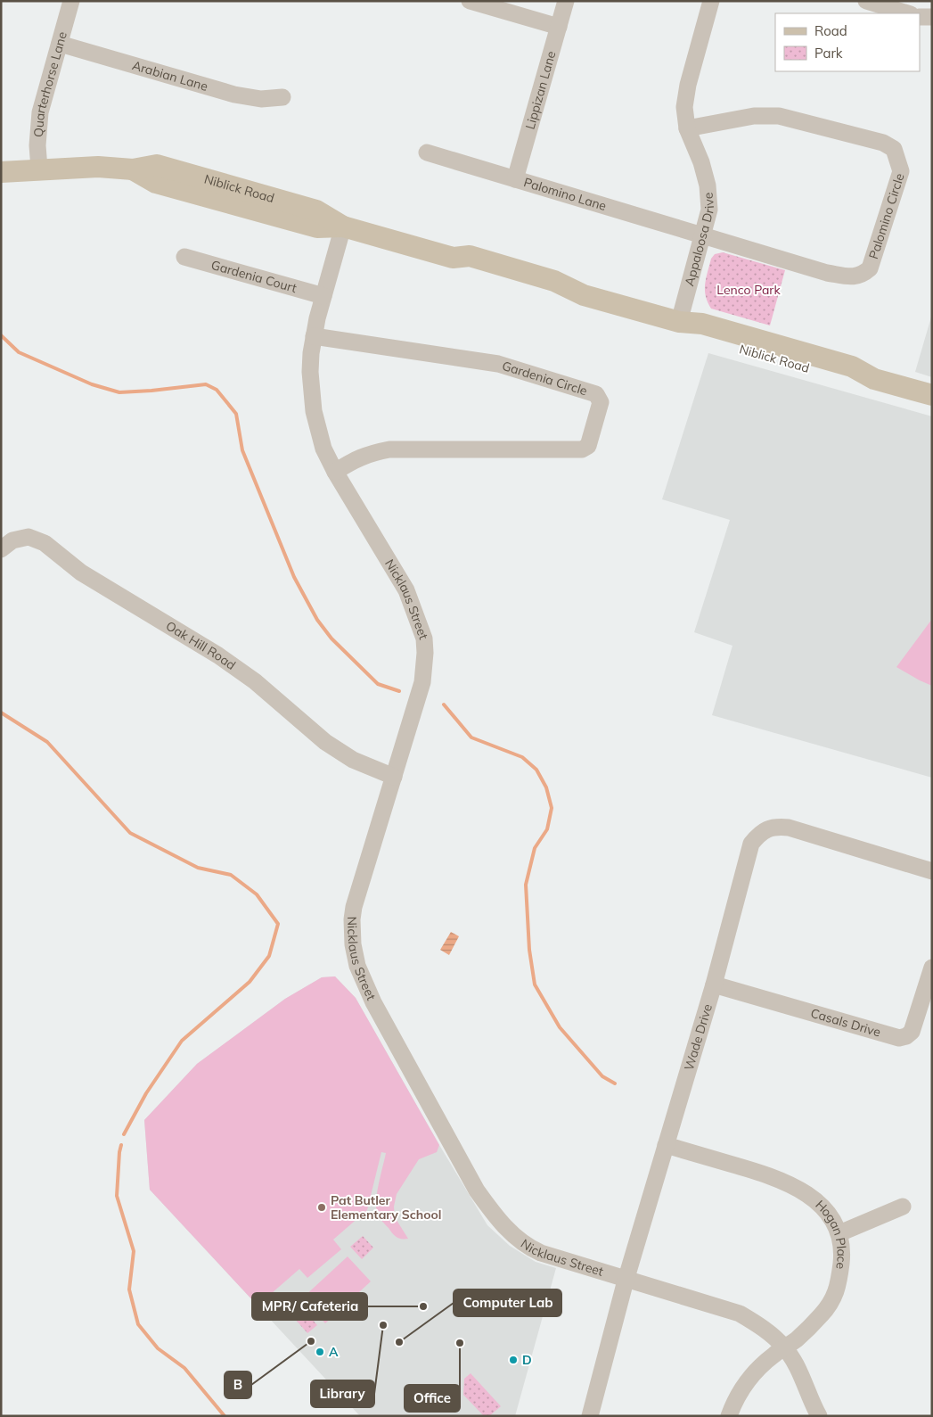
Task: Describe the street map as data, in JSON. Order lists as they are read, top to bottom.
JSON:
{
  "streets": {
    "main road": ["Niblick Road"],
    "street": [
      "Arabian Lane",
      "Quarterhorse Lane",
      "Lippizan Lane",
      "Palomino Lane",
      "Palomino Circle",
      "Appaloosa Drive",
      "Gardenia Court",
      "Gardenia Circle",
      "Nicklaus Street",
      "Oak Hill Road",
      "Casals Drive",
      "Wade Drive",
      "Hogan Place"
    ]
  },
  "crossings": [
    ["Arabian Lane", "Quarterhorse Lane"],
    ["Quarterhorse Lane", "Niblick Road"],
    ["Lippizan Lane", "Palomino Lane"],
    ["Niblick Road", "Appaloosa Drive"],
    ["Niblick Road", "Nicklaus Street"],
    ["Palomino Lane", "Palomino Circle"],
    ["Palomino Lane", "Appaloosa Drive"],
    ["Palomino Circle", "Appaloosa Drive"],
    ["Gardenia Court", "Nicklaus Street"],
    ["Gardenia Circle", "Nicklaus Street"],
    ["Nicklaus Street", "Oak Hill Road"],
    ["Nicklaus Street", "Wade Drive"],
    ["Nicklaus Street", "Hogan Place"],
    ["Casals Drive", "Wade Drive"],
    ["Wade Drive", "Hogan Place"]
  ],
  "parks": ["Lenco Park"],
  "places": [
    "Pat Butler Elementary School",
    "MPR/ Cafeteria",
    "Library",
    "B",
    "Computer Lab",
    "Office",
    "A",
    "D"
  ],
  "legend": ["Road", "Park"]
}
